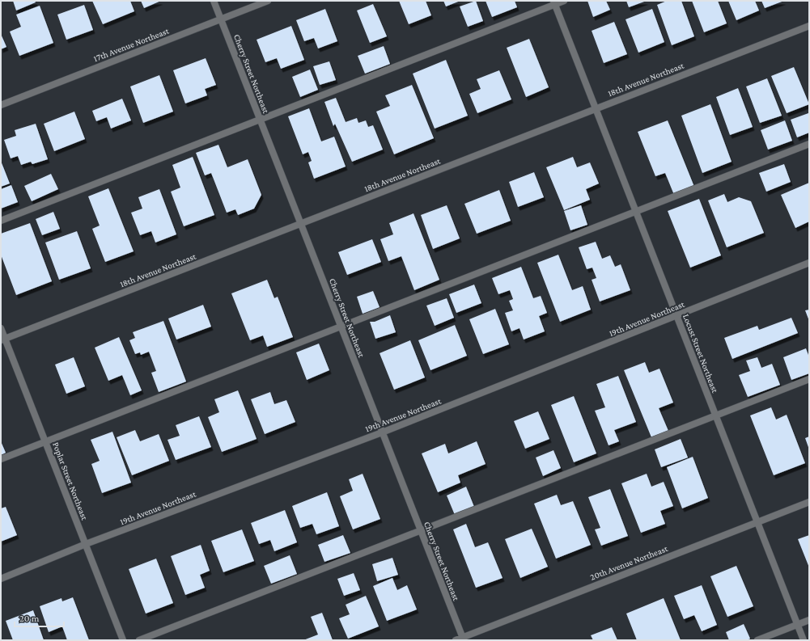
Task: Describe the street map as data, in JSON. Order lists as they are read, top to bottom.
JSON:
{
  "streets": {
    "street": [
      "17th Avenue Northeast",
      "Cherry Street Northeast",
      "18th Avenue Northeast",
      "19th Avenue Northeast",
      "Locust Street Northeast",
      "Poplar Street Northeast",
      "20th Avenue Northeast"
    ]
  },
  "crossings": [
    ["17th Avenue Northeast", "Cherry Street Northeast"],
    ["Cherry Street Northeast", "18th Avenue Northeast"],
    ["Cherry Street Northeast", "19th Avenue Northeast"],
    ["Cherry Street Northeast", "20th Avenue Northeast"],
    ["18th Avenue Northeast", "Locust Street Northeast"],
    ["18th Avenue Northeast", "Poplar Street Northeast"],
    ["19th Avenue Northeast", "Locust Street Northeast"],
    ["19th Avenue Northeast", "Poplar Street Northeast"],
    ["Locust Street Northeast", "20th Avenue Northeast"]
  ],
  "scale_bar": "20 m"
}
